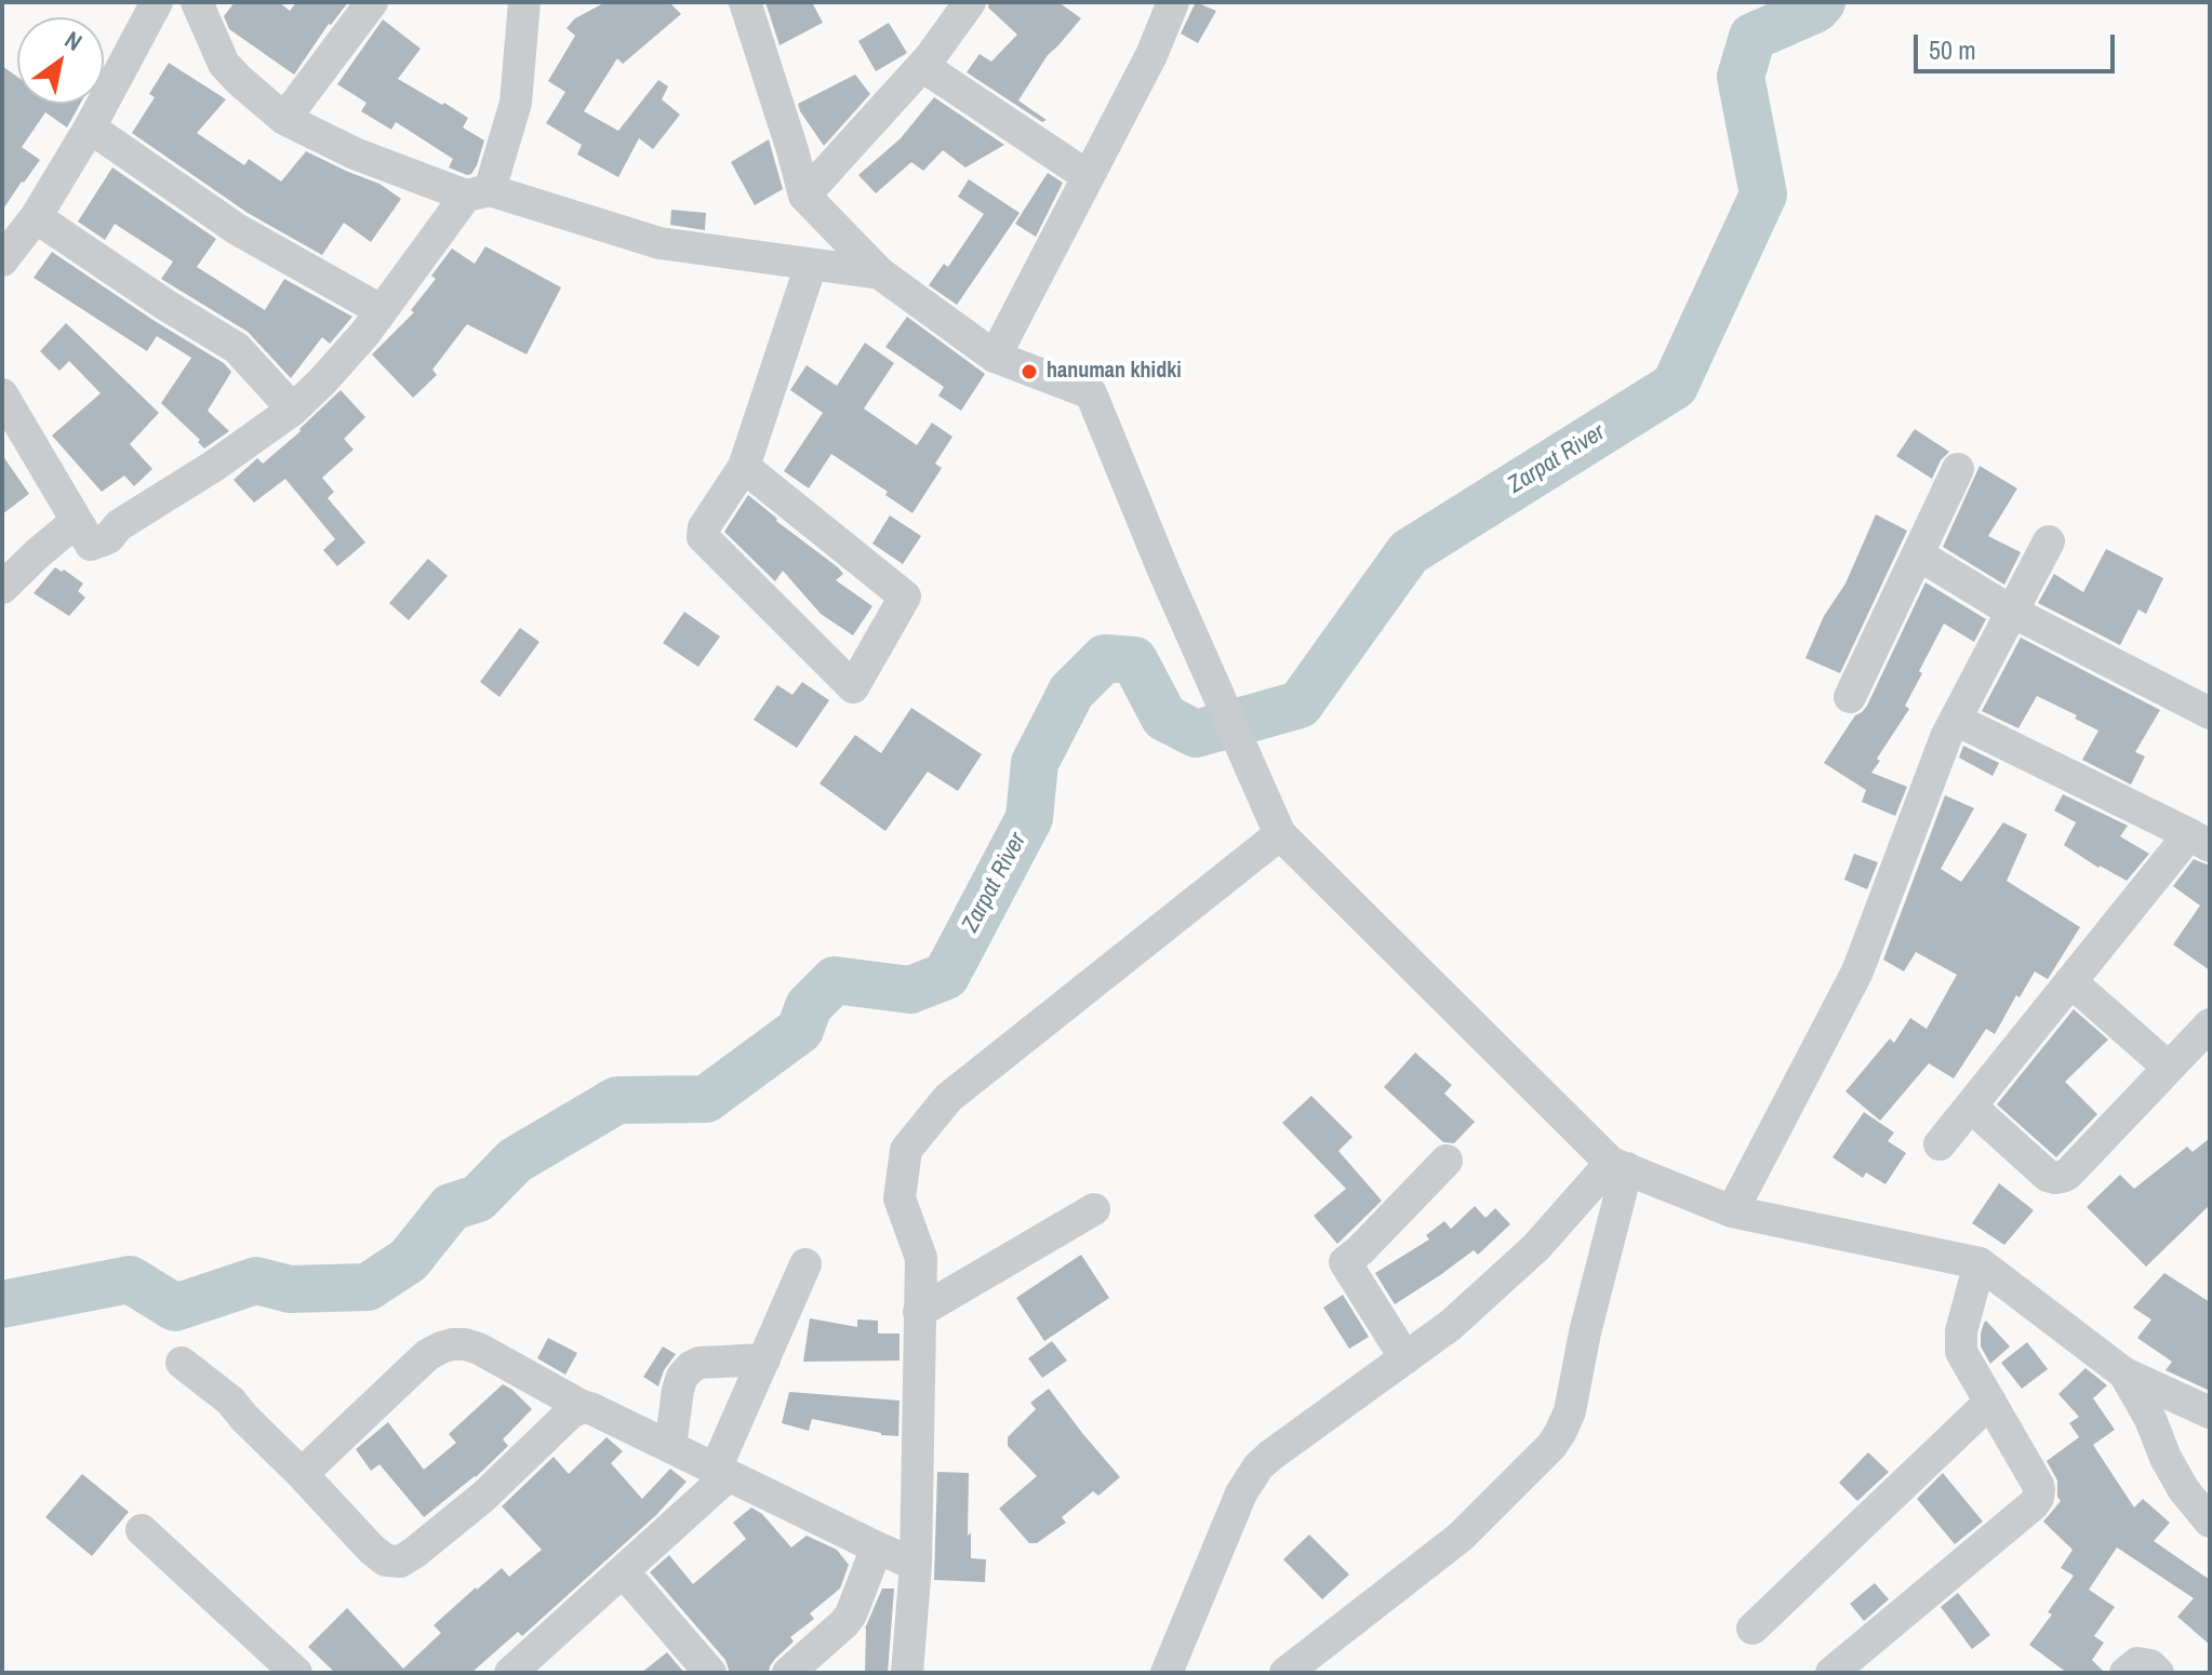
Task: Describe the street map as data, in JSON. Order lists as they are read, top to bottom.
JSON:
{
  "water": ["Zarpat River"],
  "places": ["hanuman khidki"],
  "scale_bar": "50 m",
  "north": "top right"
}
